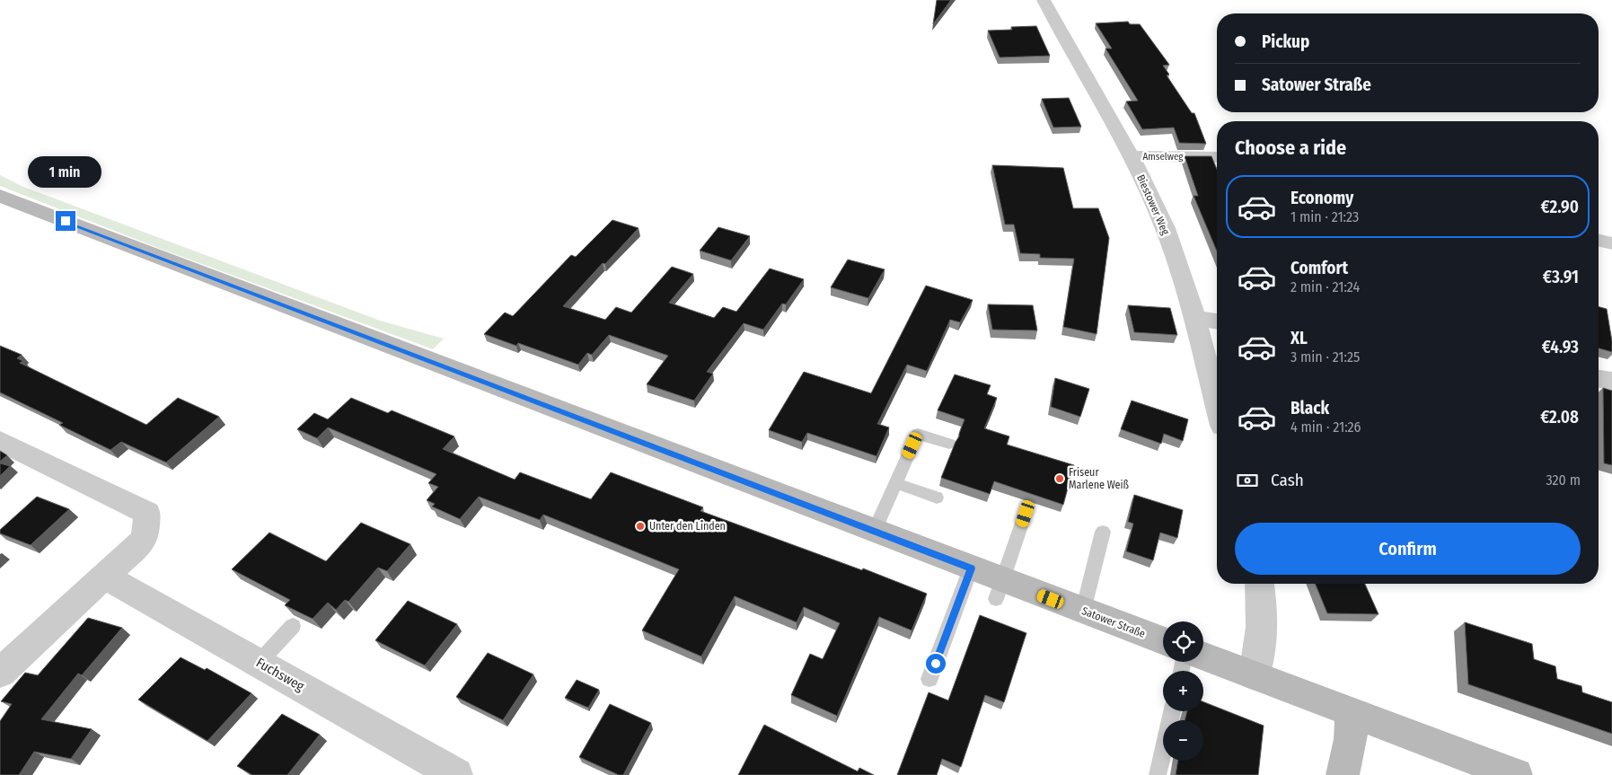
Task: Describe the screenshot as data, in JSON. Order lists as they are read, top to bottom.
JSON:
{
  "streets": {
    "main road": ["Satower Straße"],
    "street": ["Amselweg", "Biestower Weg", "Fuchsweg"]
  },
  "crossings": [
    ["Amselweg", "Biestower Weg"]
  ],
  "places": ["Friseur Marlene Weiß", "Unter den Linden"],
  "page": {
    "banner": ["Pickup", "Satower Straße"],
    "heading": "Choose a ride",
    "bubble": "1 min",
    "list": [
      {
        "name": "Economy",
        "note": "1 min · 21:23",
        "value": "€2.90"
      },
      {
        "name": "Comfort",
        "note": "2 min · 21:24",
        "value": "€3.91"
      },
      {
        "name": "XL",
        "note": "3 min · 21:25",
        "value": "€4.93"
      },
      {
        "name": "Black",
        "note": "4 min · 21:26",
        "value": "€2.08"
      }
    ],
    "pay": ["Cash", "320 m"],
    "buttons": "Confirm",
    "map_buttons": ["+", "−"]
  }
}
